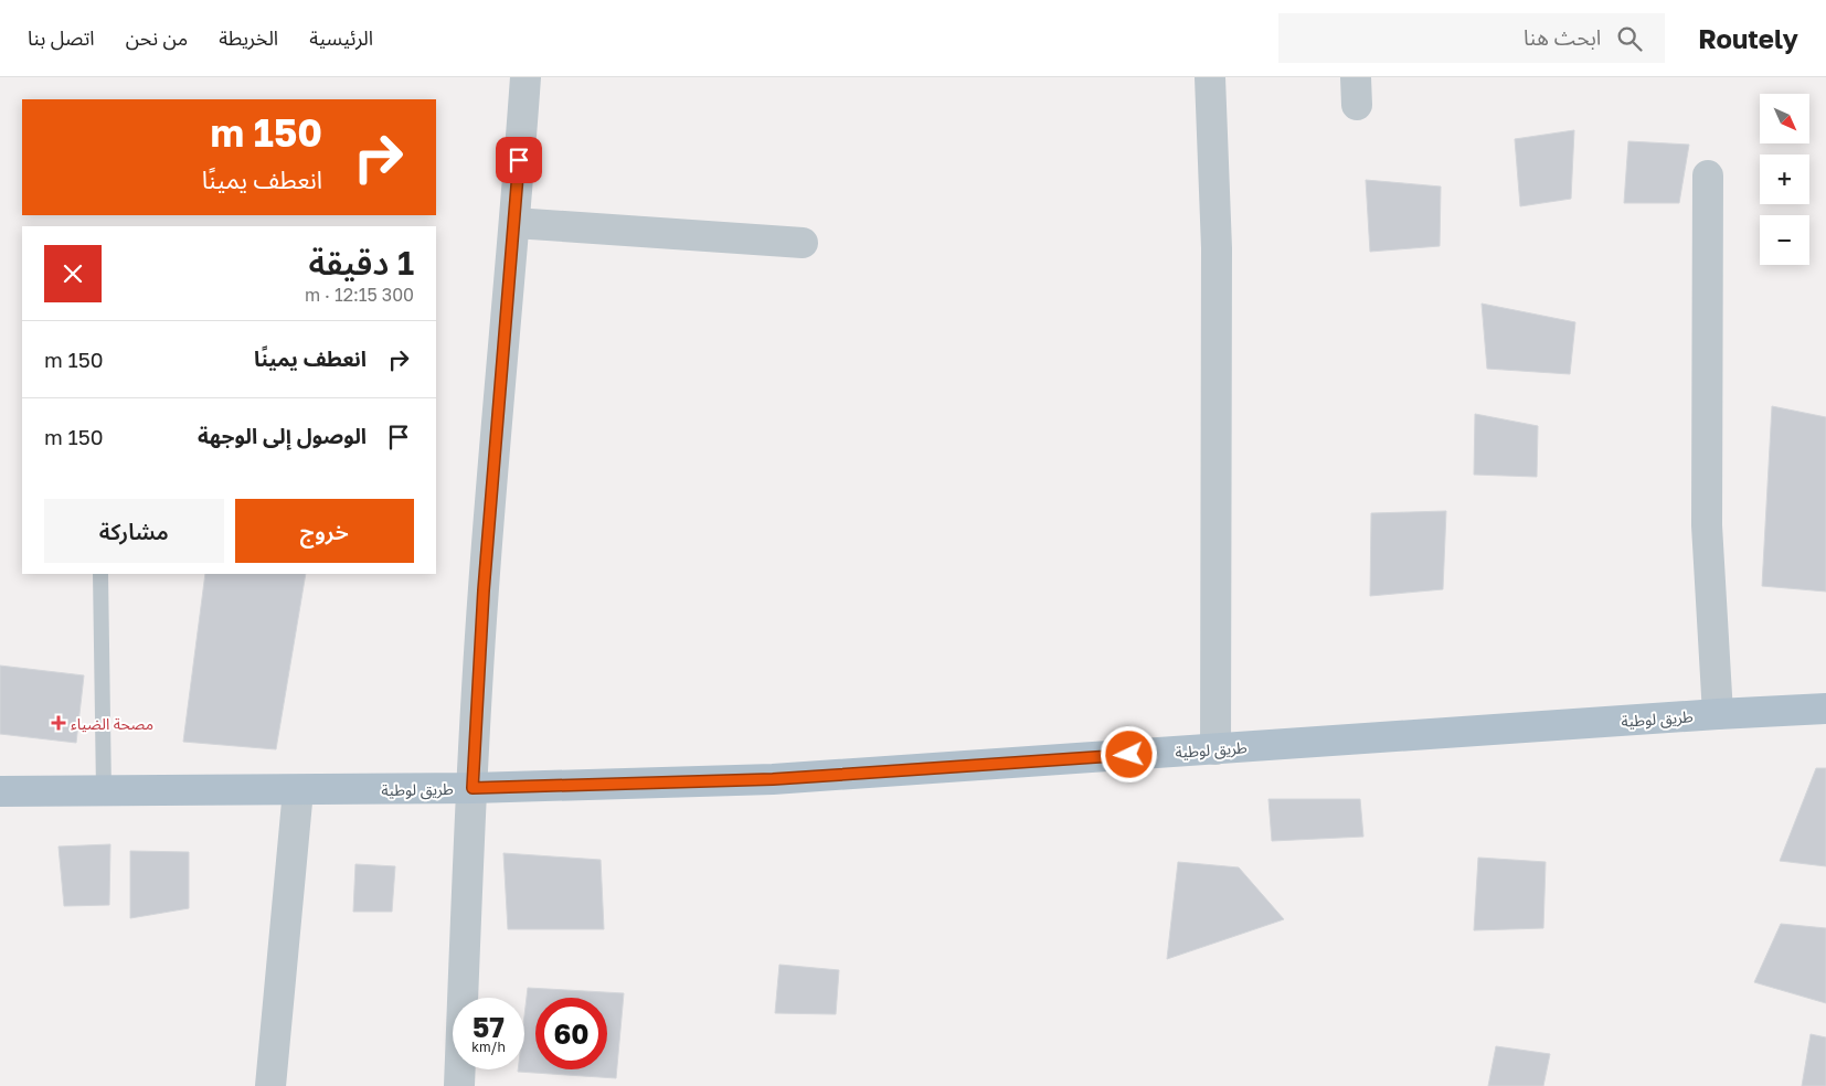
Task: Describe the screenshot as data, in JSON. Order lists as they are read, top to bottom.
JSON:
{
  "streets": {
    "main road": ["طريق لوطية"]
  },
  "places": {
    "health": ["مصحة الضياء"]
  },
  "north": "bottom right",
  "page": {
    "header": "Routely",
    "search": "ابحث هنا",
    "nav": [
      "الرئيسية",
      "الخريطة",
      "من نحن",
      "اتصل بنا"
    ],
    "map_buttons": ["+", "−"],
    "turn": ["150 m", "انعطف يمينًا"],
    "heading": ["1 دقيقة", "300 m · 12:15"],
    "list": [
      {
        "name": "انعطف يمينًا",
        "value": "150 m"
      },
      {
        "name": "الوصول إلى الوجهة",
        "value": "150 m"
      }
    ],
    "buttons": ["خروج", "مشاركة"],
    "speed": "57 km/h",
    "limit": "60"
  }
}
